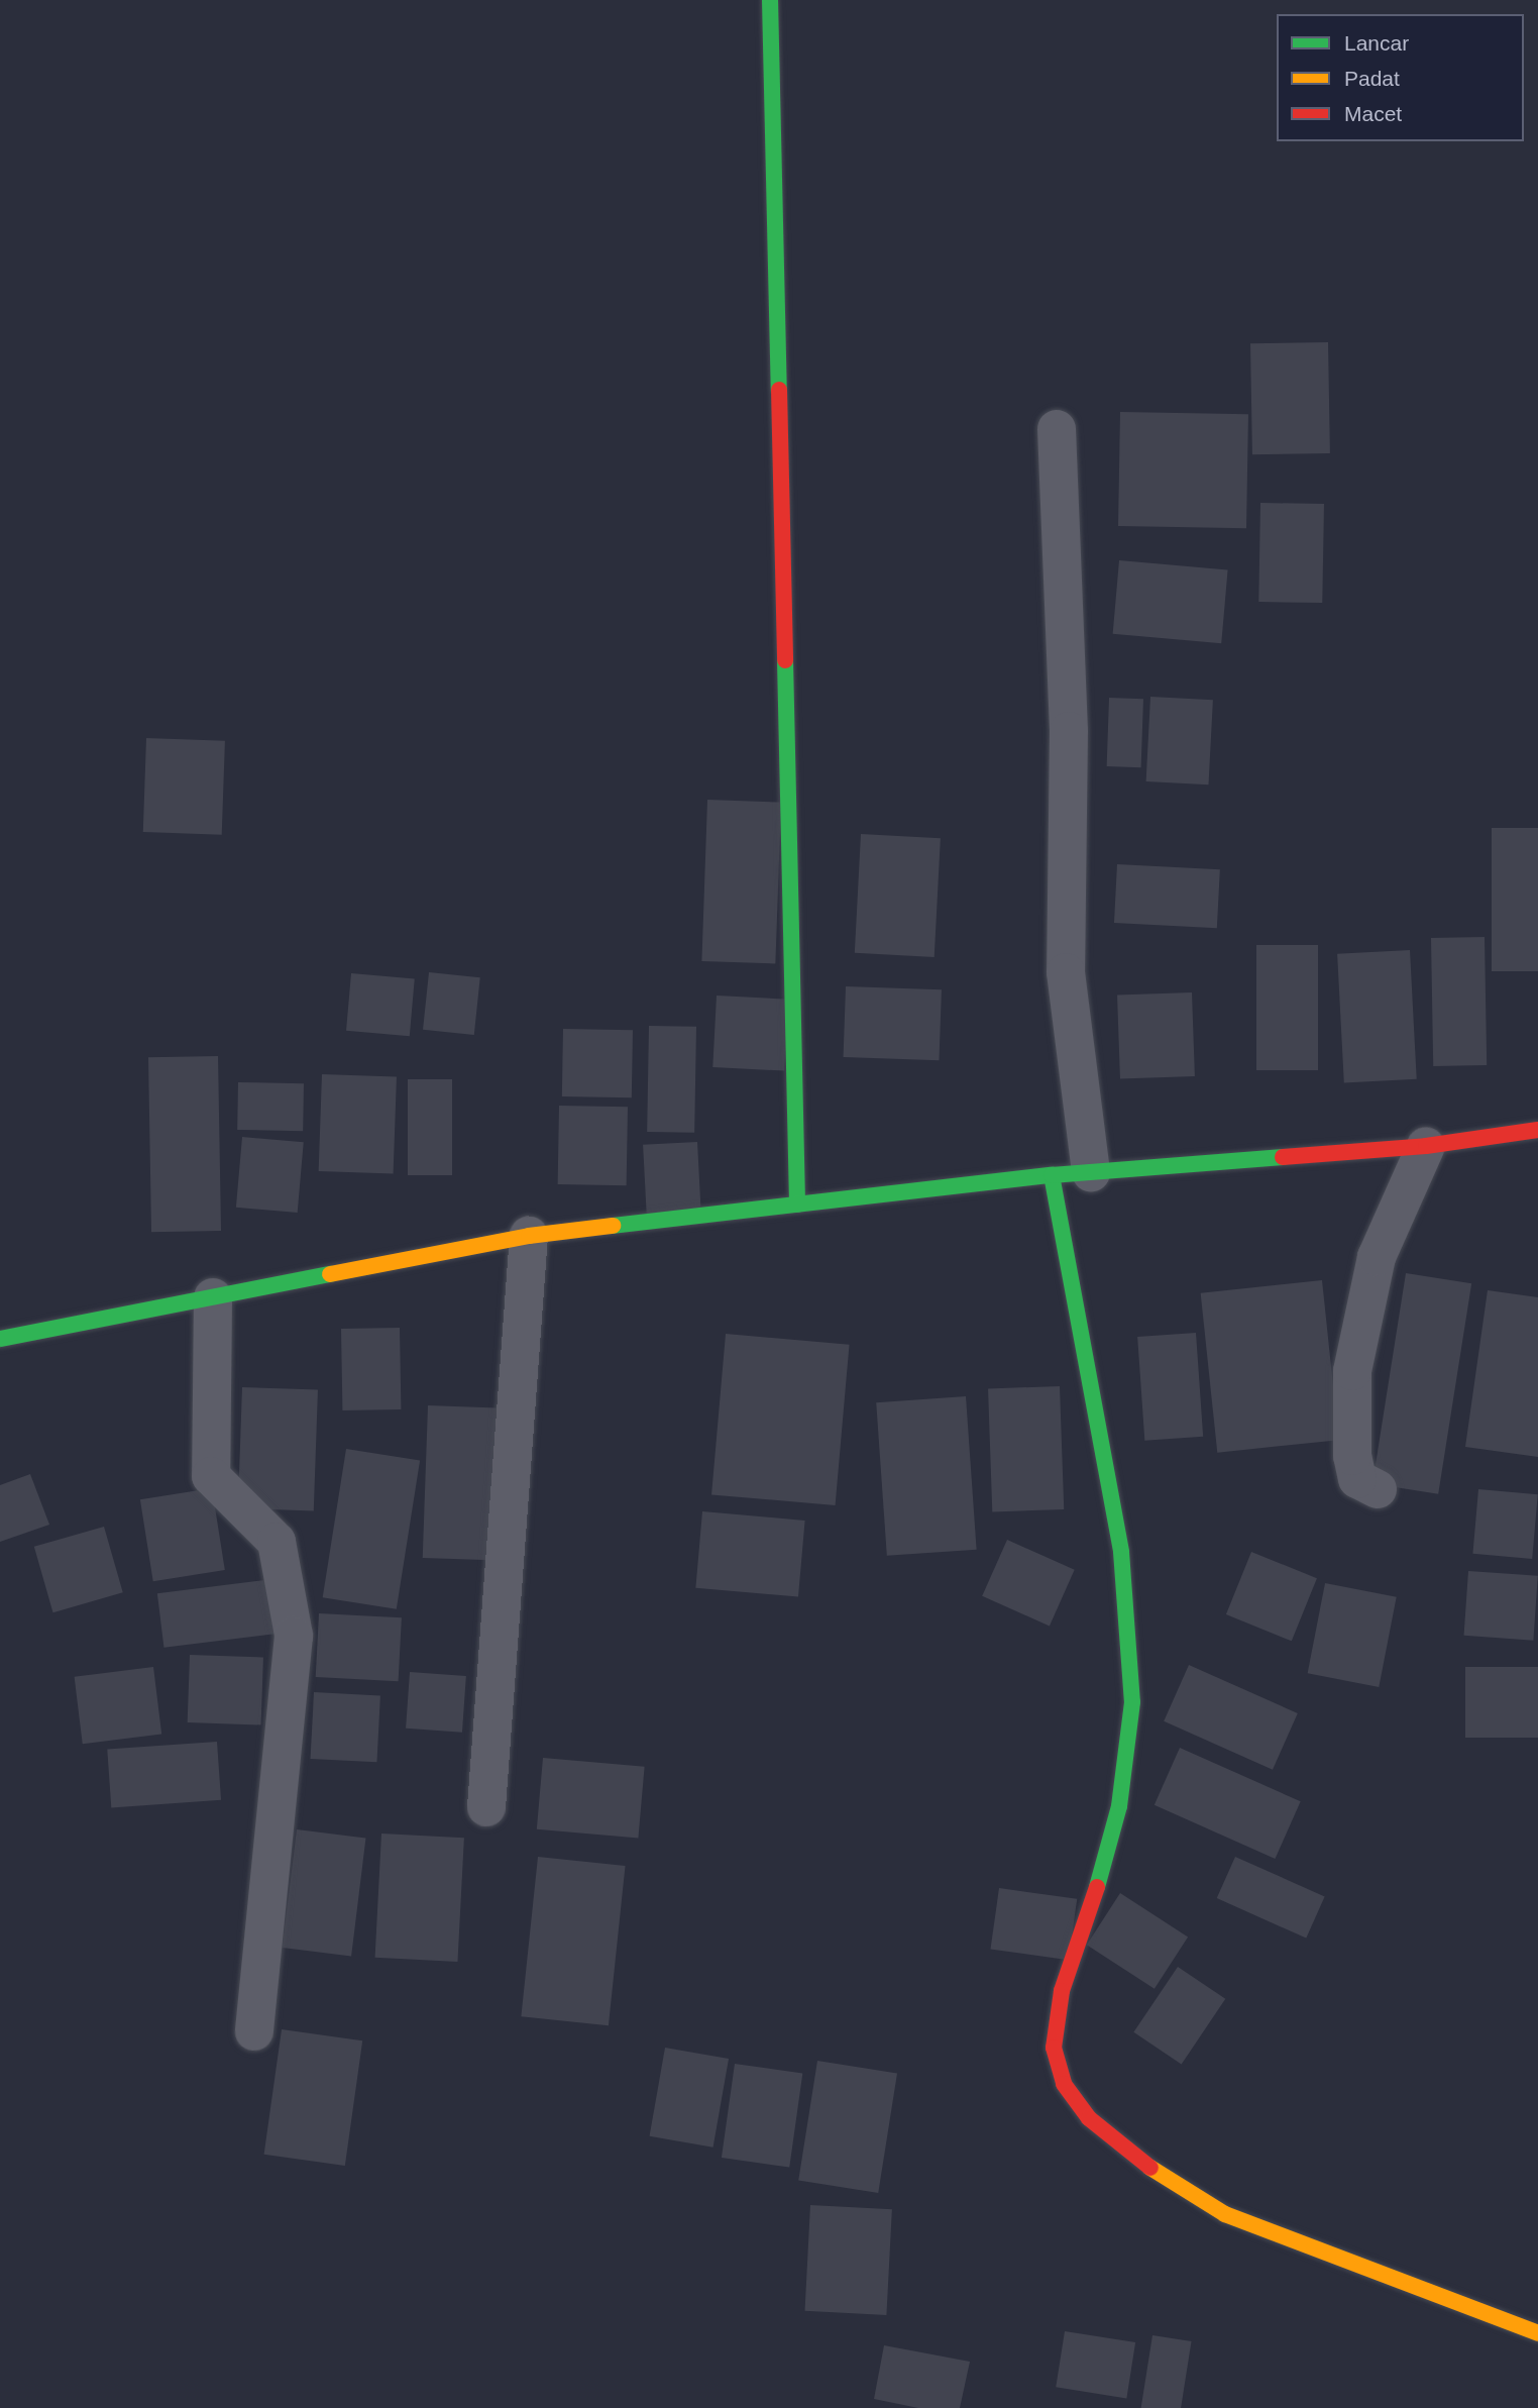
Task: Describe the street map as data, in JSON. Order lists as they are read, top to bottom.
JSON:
{
  "legend": ["Lancar", "Padat", "Macet"]
}
